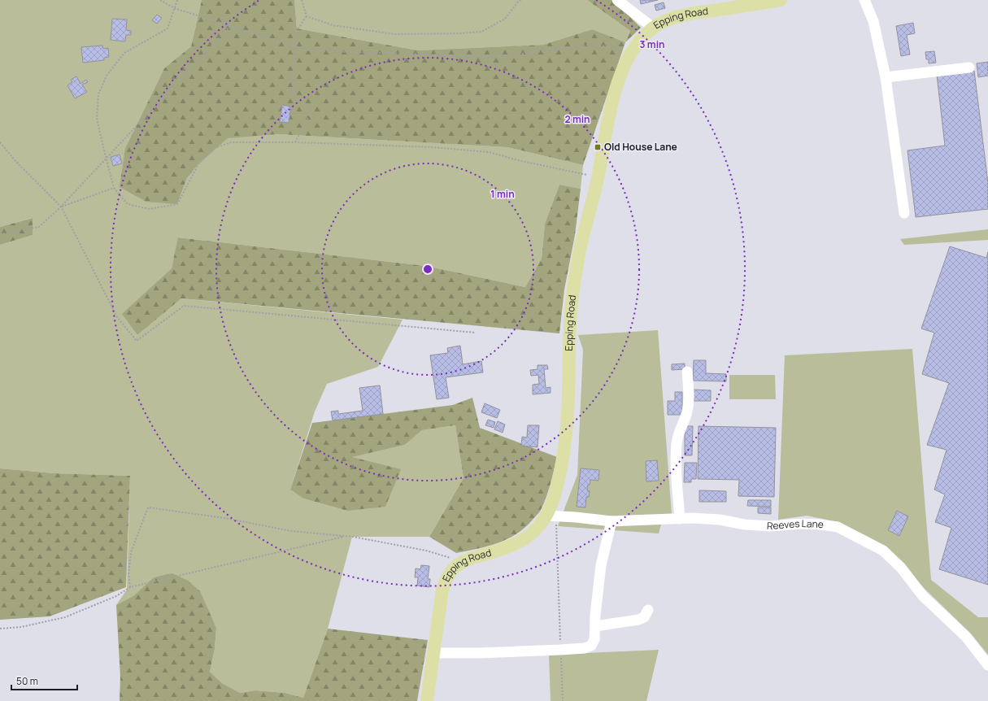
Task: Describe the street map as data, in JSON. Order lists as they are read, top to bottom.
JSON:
{
  "streets": {
    "main road": ["Epping Road"],
    "street": ["Reeves Lane"]
  },
  "crossings": [
    ["Epping Road", "Reeves Lane"]
  ],
  "places": {
    "transit": ["Old House Lane"]
  },
  "scale_bar": "50 m",
  "rings": ["3 min", "2 min", "1 min"]
}
